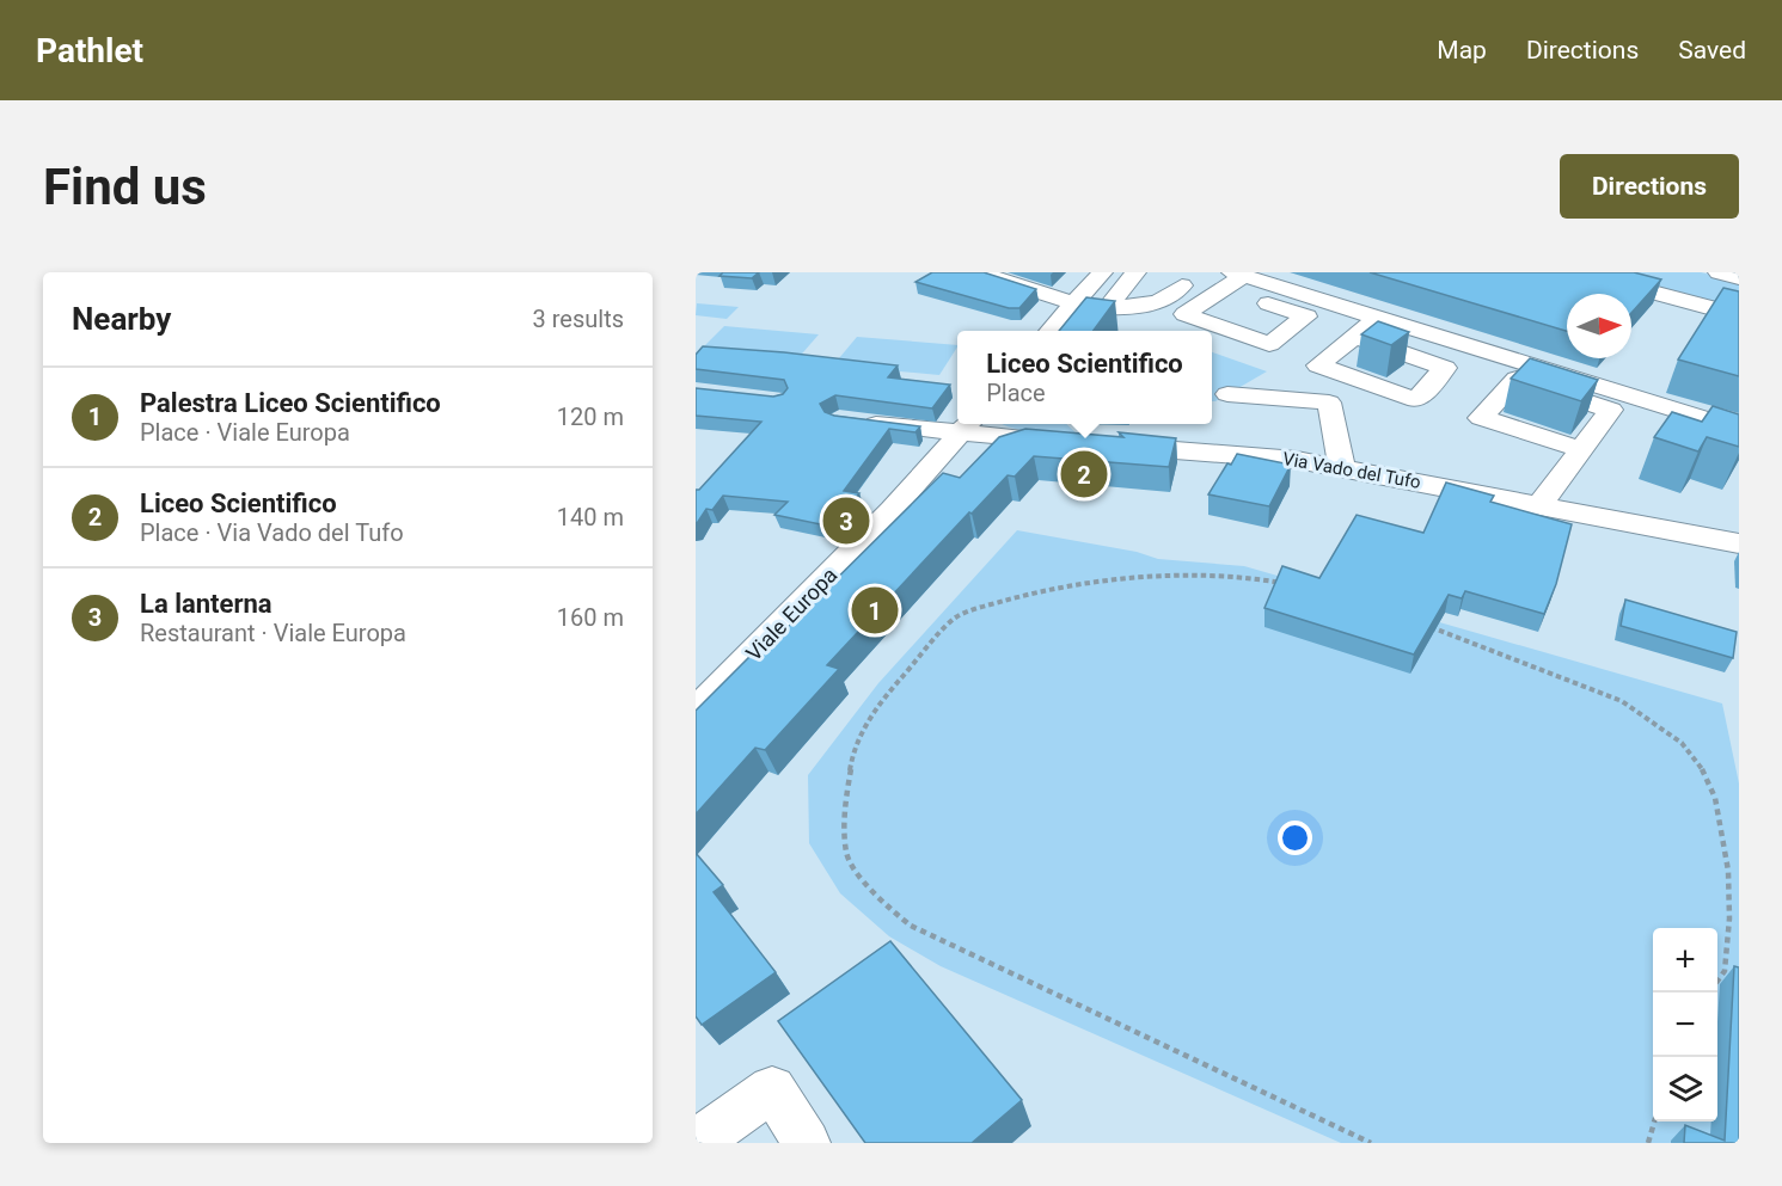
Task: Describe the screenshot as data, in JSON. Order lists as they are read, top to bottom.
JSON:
{
  "streets": {
    "street": ["Via Vado del Tufo", "Viale Europa"]
  },
  "north": "right",
  "page": {
    "header": "Pathlet",
    "nav": ["Map", "Directions", "Saved"],
    "buttons": "Directions",
    "title": "Find us",
    "heading": ["Nearby", "3 results"],
    "popup": ["Liceo Scientifico", "Place"],
    "list": [
      {
        "mark": "1",
        "name": "Palestra Liceo Scientifico",
        "note": "Place · Viale Europa",
        "value": "120 m"
      },
      {
        "mark": "2",
        "name": "Liceo Scientifico",
        "note": "Place · Via Vado del Tufo",
        "value": "140 m"
      },
      {
        "mark": "3",
        "name": "La lanterna",
        "note": "Restaurant · Viale Europa",
        "value": "160 m"
      }
    ],
    "pins": ["2", "3", "1"],
    "map_buttons": ["+", "−"]
  }
}
